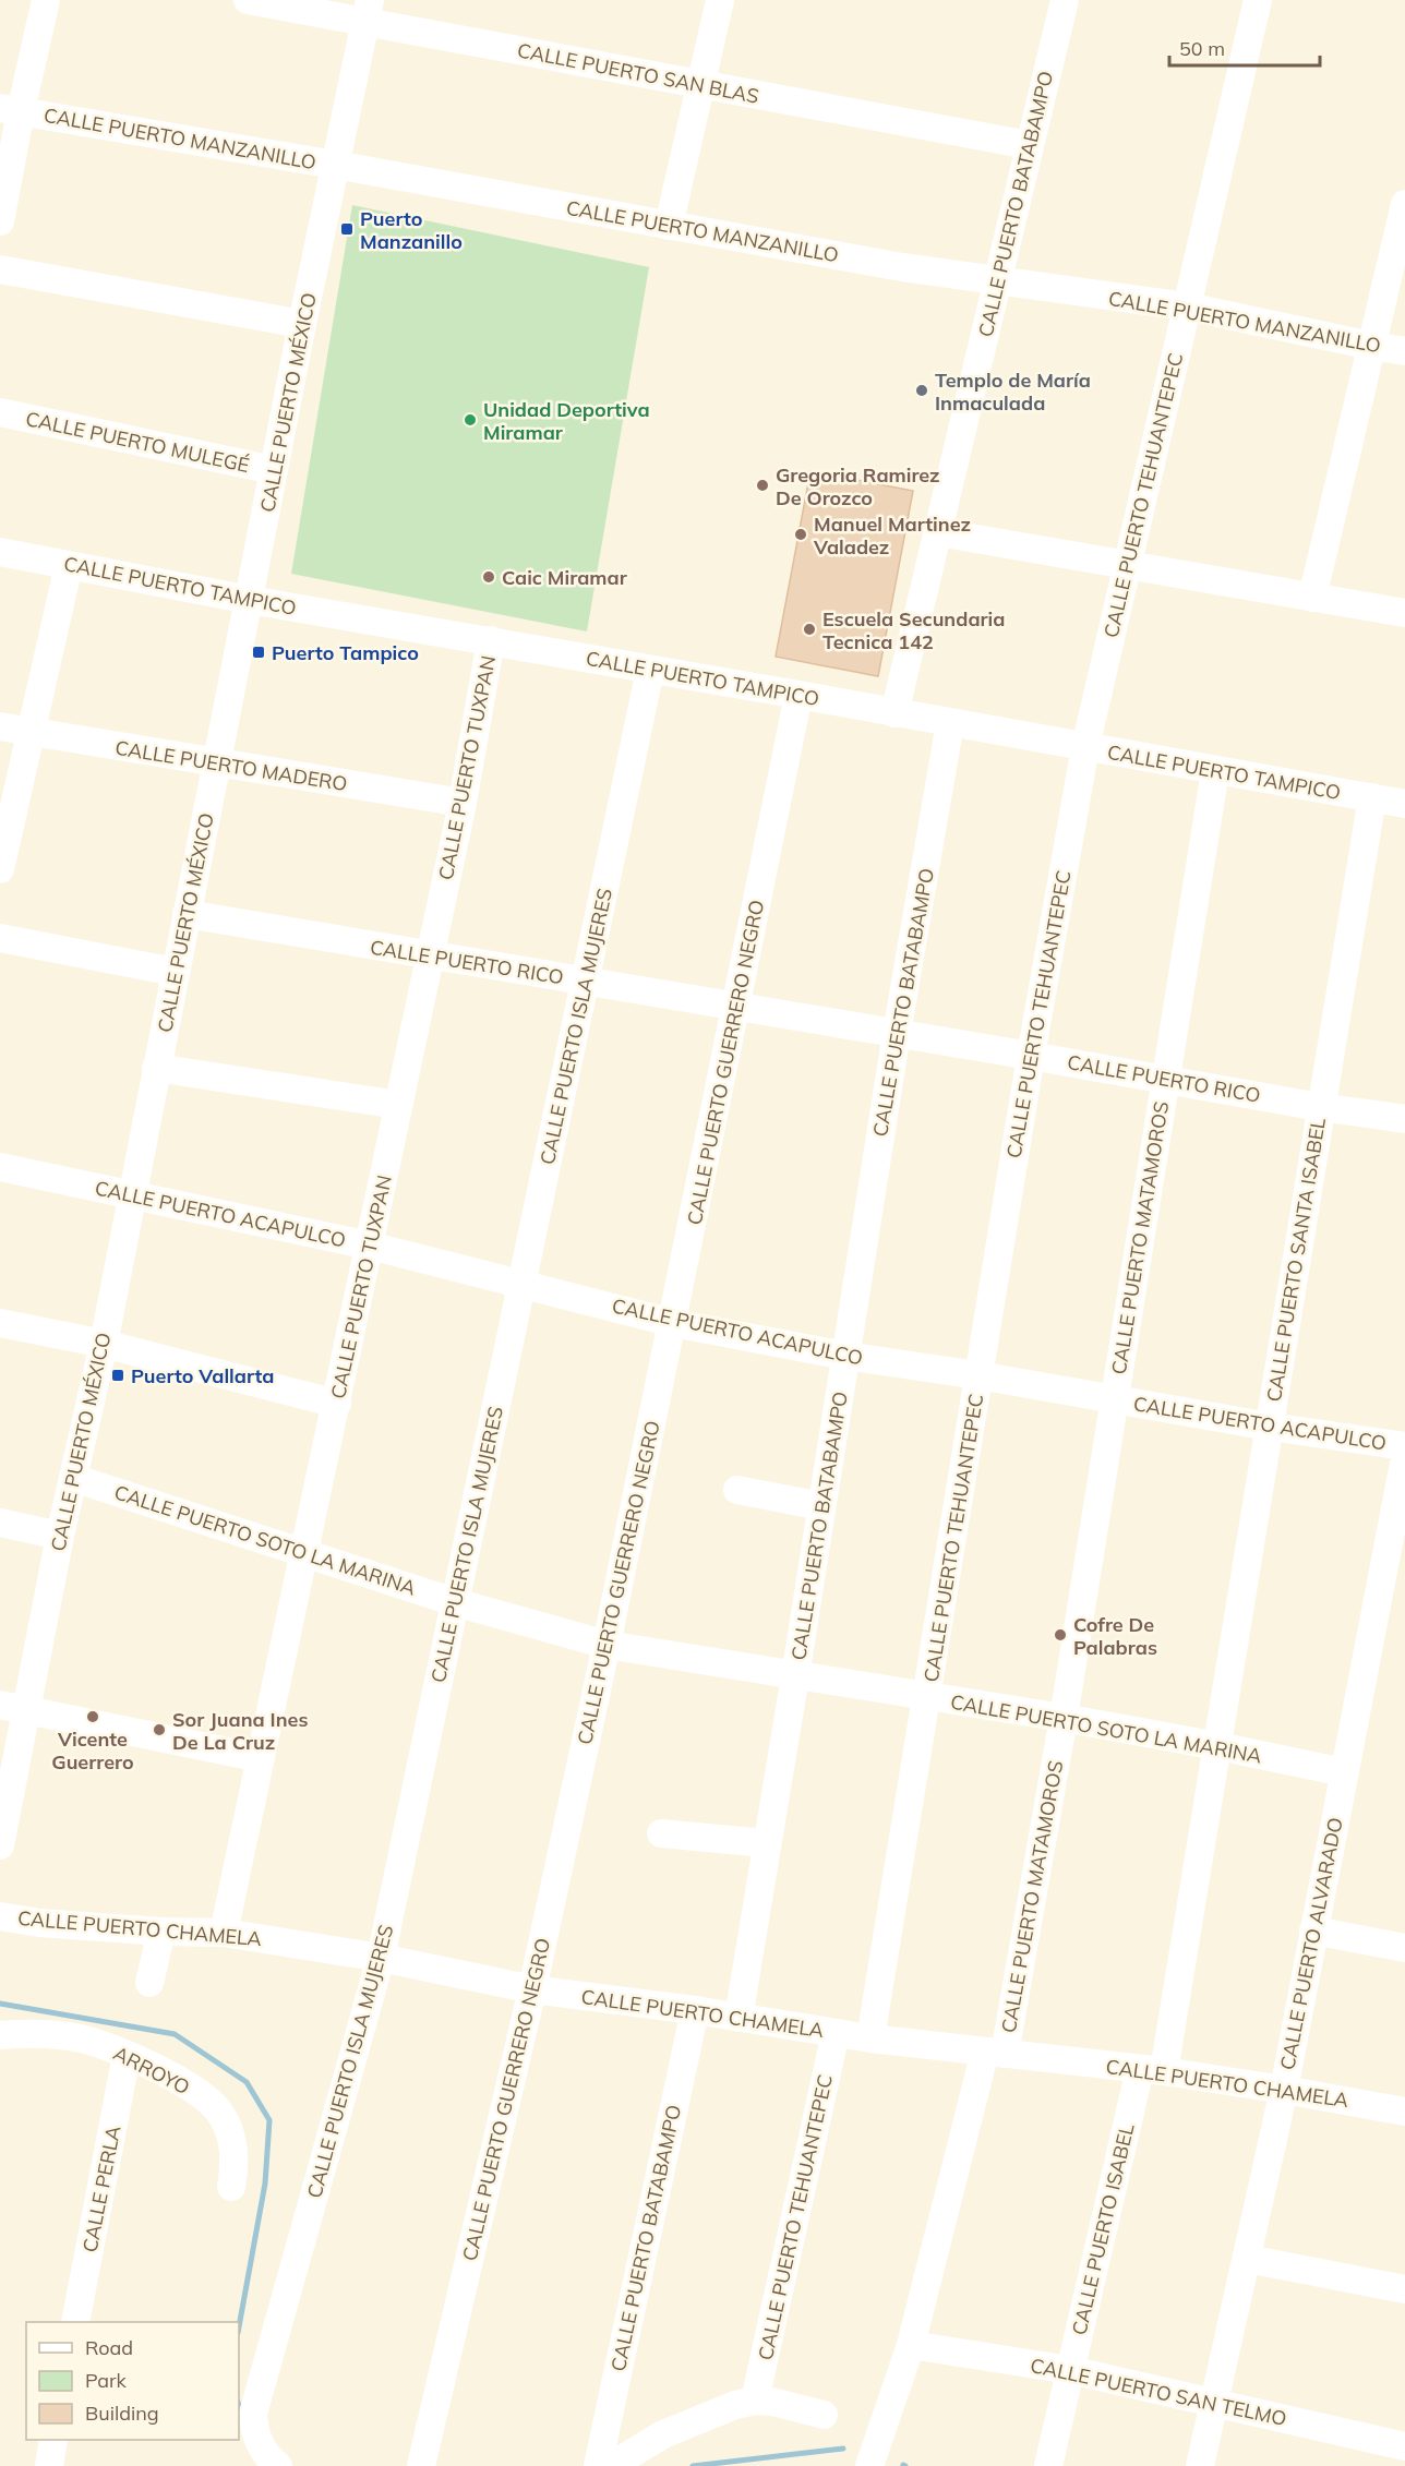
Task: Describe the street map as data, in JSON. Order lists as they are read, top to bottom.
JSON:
{
  "streets": {
    "street": [
      "CALLE PUERTO SAN BLAS",
      "CALLE PUERTO MANZANILLO",
      "CALLE PUERTO BATABAMPO",
      "CALLE PUERTO MÉXICO",
      "CALLE PUERTO MULEGÉ",
      "CALLE PUERTO TEHUANTEPEC",
      "CALLE PUERTO TAMPICO",
      "CALLE PUERTO MADERO",
      "CALLE PUERTO TUXPAN",
      "CALLE PUERTO RICO",
      "CALLE PUERTO ISLA MUJERES",
      "CALLE PUERTO GUERRERO NEGRO",
      "CALLE PUERTO ACAPULCO",
      "CALLE PUERTO MATAMOROS",
      "CALLE PUERTO SANTA ISABEL",
      "CALLE PUERTO SOTO LA MARINA",
      "CALLE PUERTO CHAMELA",
      "CALLE PUERTO ALVARADO",
      "ARROYO",
      "CALLE PERLA",
      "CALLE PUERTO ISABEL",
      "CALLE PUERTO SAN TELMO"
    ]
  },
  "crossings": [
    ["CALLE PUERTO SAN BLAS", "CALLE PUERTO BATABAMPO"],
    ["CALLE PUERTO SAN BLAS", "CALLE PUERTO MÉXICO"],
    ["CALLE PUERTO MANZANILLO", "CALLE PUERTO BATABAMPO"],
    ["CALLE PUERTO MANZANILLO", "CALLE PUERTO MÉXICO"],
    ["CALLE PUERTO MANZANILLO", "CALLE PUERTO TEHUANTEPEC"],
    ["CALLE PUERTO BATABAMPO", "CALLE PUERTO TAMPICO"],
    ["CALLE PUERTO BATABAMPO", "CALLE PUERTO RICO"],
    ["CALLE PUERTO BATABAMPO", "CALLE PUERTO ACAPULCO"],
    ["CALLE PUERTO BATABAMPO", "CALLE PUERTO SOTO LA MARINA"],
    ["CALLE PUERTO BATABAMPO", "CALLE PUERTO CHAMELA"],
    ["CALLE PUERTO MÉXICO", "CALLE PUERTO MULEGÉ"],
    ["CALLE PUERTO MÉXICO", "CALLE PUERTO TAMPICO"],
    ["CALLE PUERTO MÉXICO", "CALLE PUERTO MADERO"],
    ["CALLE PUERTO MÉXICO", "CALLE PUERTO RICO"],
    ["CALLE PUERTO MÉXICO", "CALLE PUERTO ACAPULCO"],
    ["CALLE PUERTO MÉXICO", "CALLE PUERTO SOTO LA MARINA"],
    ["CALLE PUERTO TEHUANTEPEC", "CALLE PUERTO TAMPICO"],
    ["CALLE PUERTO TEHUANTEPEC", "CALLE PUERTO RICO"],
    ["CALLE PUERTO TEHUANTEPEC", "CALLE PUERTO ACAPULCO"],
    ["CALLE PUERTO TEHUANTEPEC", "CALLE PUERTO SOTO LA MARINA"],
    ["CALLE PUERTO TEHUANTEPEC", "CALLE PUERTO CHAMELA"],
    ["CALLE PUERTO TAMPICO", "CALLE PUERTO TUXPAN"],
    ["CALLE PUERTO TAMPICO", "CALLE PUERTO ISLA MUJERES"],
    ["CALLE PUERTO TAMPICO", "CALLE PUERTO GUERRERO NEGRO"],
    ["CALLE PUERTO TAMPICO", "CALLE PUERTO MATAMOROS"],
    ["CALLE PUERTO TAMPICO", "CALLE PUERTO SANTA ISABEL"],
    ["CALLE PUERTO MADERO", "CALLE PUERTO TUXPAN"],
    ["CALLE PUERTO TUXPAN", "CALLE PUERTO RICO"],
    ["CALLE PUERTO TUXPAN", "CALLE PUERTO ACAPULCO"],
    ["CALLE PUERTO TUXPAN", "CALLE PUERTO SOTO LA MARINA"],
    ["CALLE PUERTO TUXPAN", "CALLE PUERTO CHAMELA"],
    ["CALLE PUERTO RICO", "CALLE PUERTO ISLA MUJERES"],
    ["CALLE PUERTO RICO", "CALLE PUERTO GUERRERO NEGRO"],
    ["CALLE PUERTO RICO", "CALLE PUERTO MATAMOROS"],
    ["CALLE PUERTO RICO", "CALLE PUERTO SANTA ISABEL"],
    ["CALLE PUERTO ISLA MUJERES", "CALLE PUERTO ACAPULCO"],
    ["CALLE PUERTO ISLA MUJERES", "CALLE PUERTO SOTO LA MARINA"],
    ["CALLE PUERTO ISLA MUJERES", "CALLE PUERTO CHAMELA"],
    ["CALLE PUERTO GUERRERO NEGRO", "CALLE PUERTO ACAPULCO"],
    ["CALLE PUERTO GUERRERO NEGRO", "CALLE PUERTO SOTO LA MARINA"],
    ["CALLE PUERTO GUERRERO NEGRO", "CALLE PUERTO CHAMELA"],
    ["CALLE PUERTO ACAPULCO", "CALLE PUERTO MATAMOROS"],
    ["CALLE PUERTO ACAPULCO", "CALLE PUERTO SANTA ISABEL"],
    ["CALLE PUERTO MATAMOROS", "CALLE PUERTO SOTO LA MARINA"],
    ["CALLE PUERTO MATAMOROS", "CALLE PUERTO CHAMELA"],
    ["CALLE PUERTO MATAMOROS", "CALLE PUERTO SAN TELMO"],
    ["CALLE PUERTO SANTA ISABEL", "CALLE PUERTO SOTO LA MARINA"],
    ["CALLE PUERTO SANTA ISABEL", "CALLE PUERTO CHAMELA"],
    ["CALLE PUERTO SANTA ISABEL", "CALLE PUERTO ISABEL"],
    ["CALLE PUERTO SOTO LA MARINA", "CALLE PUERTO ALVARADO"],
    ["CALLE PUERTO CHAMELA", "CALLE PUERTO ALVARADO"],
    ["CALLE PUERTO CHAMELA", "CALLE PUERTO ISABEL"],
    ["CALLE PUERTO ALVARADO", "CALLE PUERTO SAN TELMO"],
    ["ARROYO", "CALLE PERLA"],
    ["CALLE PUERTO ISABEL", "CALLE PUERTO SAN TELMO"]
  ],
  "places": {
    "transit": ["Puerto Manzanillo", "Puerto Tampico", "Puerto Vallarta"],
    "other": [
      "Templo de María Inmaculada",
      "Unidad Deportiva Miramar",
      "Gregoria Ramirez De Orozco",
      "Manuel Martinez Valadez",
      "Caic Miramar",
      "Escuela Secundaria Tecnica 142",
      "Cofre De Palabras",
      "Vicente Guerrero",
      "Sor Juana Ines De La Cruz"
    ]
  },
  "legend": ["Road", "Park", "Building"],
  "scale_bar": "50 m"
}
